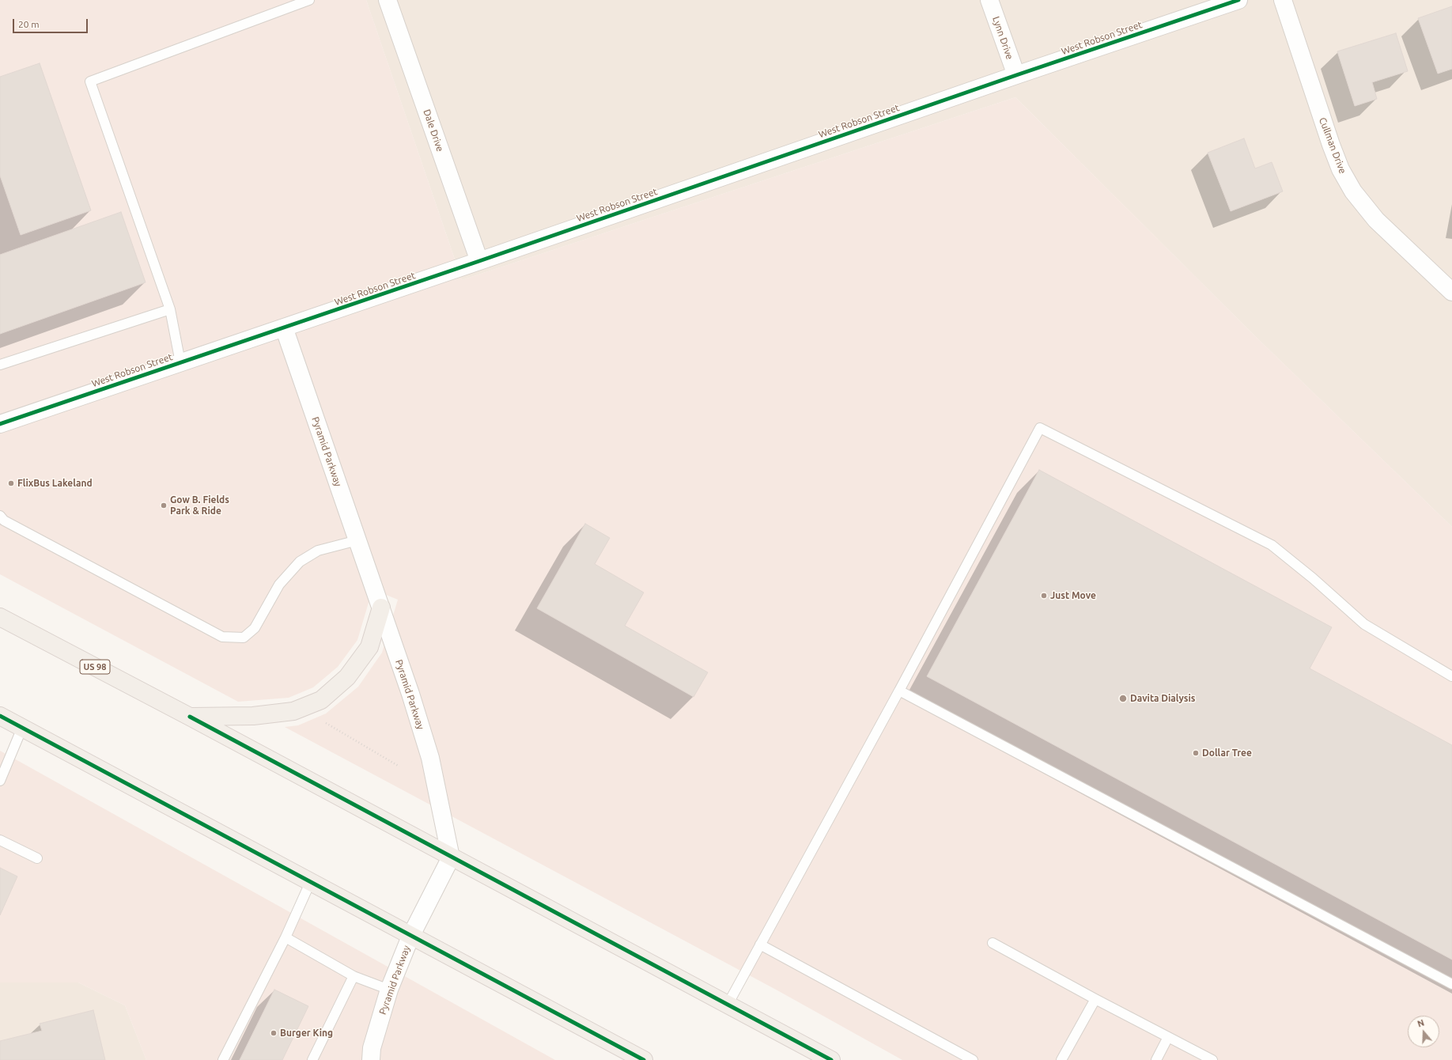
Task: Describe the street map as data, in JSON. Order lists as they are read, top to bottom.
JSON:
{
  "streets": {
    "main road": ["US 98"],
    "street": [
      "Lynn Drive",
      "West Robson Street",
      "Dale Drive",
      "Cullman Drive",
      "Pyramid Parkway"
    ]
  },
  "crossings": [
    ["Lynn Drive", "West Robson Street"],
    ["West Robson Street", "Dale Drive"],
    ["West Robson Street", "Pyramid Parkway"],
    ["Pyramid Parkway", "US 98"]
  ],
  "places": [
    "FlixBus Lakeland",
    "Gow B. Fields Park & Ride",
    "Just Move",
    "Davita Dialysis",
    "Dollar Tree",
    "Burger King"
  ],
  "scale_bar": "20 m",
  "north": "top"
}
